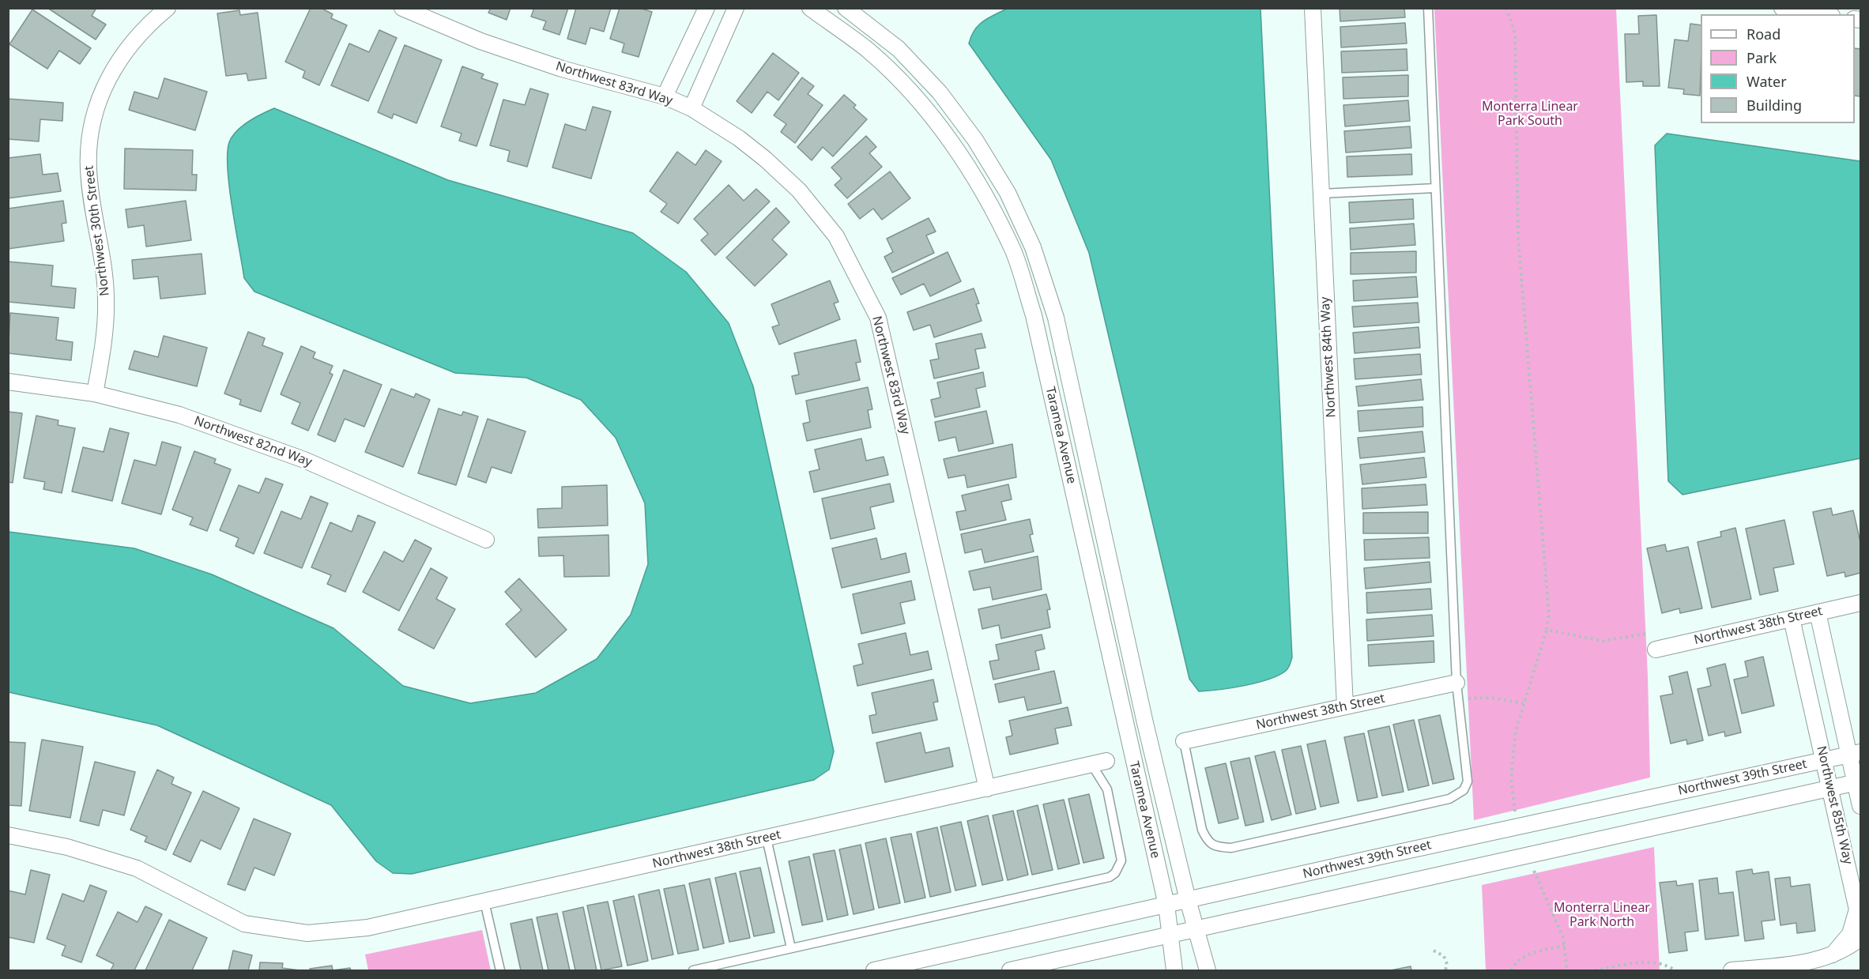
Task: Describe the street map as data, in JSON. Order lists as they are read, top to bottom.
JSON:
{
  "streets": {
    "street": [
      "Northwest 83rd Way",
      "Northwest 30th Street",
      "Northwest 84th Way",
      "Taramea Avenue",
      "Northwest 82nd Way",
      "Northwest 38th Street",
      "Northwest 39th Street",
      "Northwest 85th Way"
    ]
  },
  "crossings": [
    ["Northwest 83rd Way", "Northwest 38th Street"],
    ["Northwest 30th Street", "Northwest 82nd Way"],
    ["Northwest 84th Way", "Northwest 38th Street"],
    ["Taramea Avenue", "Northwest 39th Street"],
    ["Northwest 38th Street", "Northwest 85th Way"],
    ["Northwest 39th Street", "Northwest 85th Way"]
  ],
  "parks": ["Monterra Linear Park South", "Monterra Linear Park North"],
  "legend": [
    "Road",
    "Park",
    "Water",
    "Building"
  ]
}
